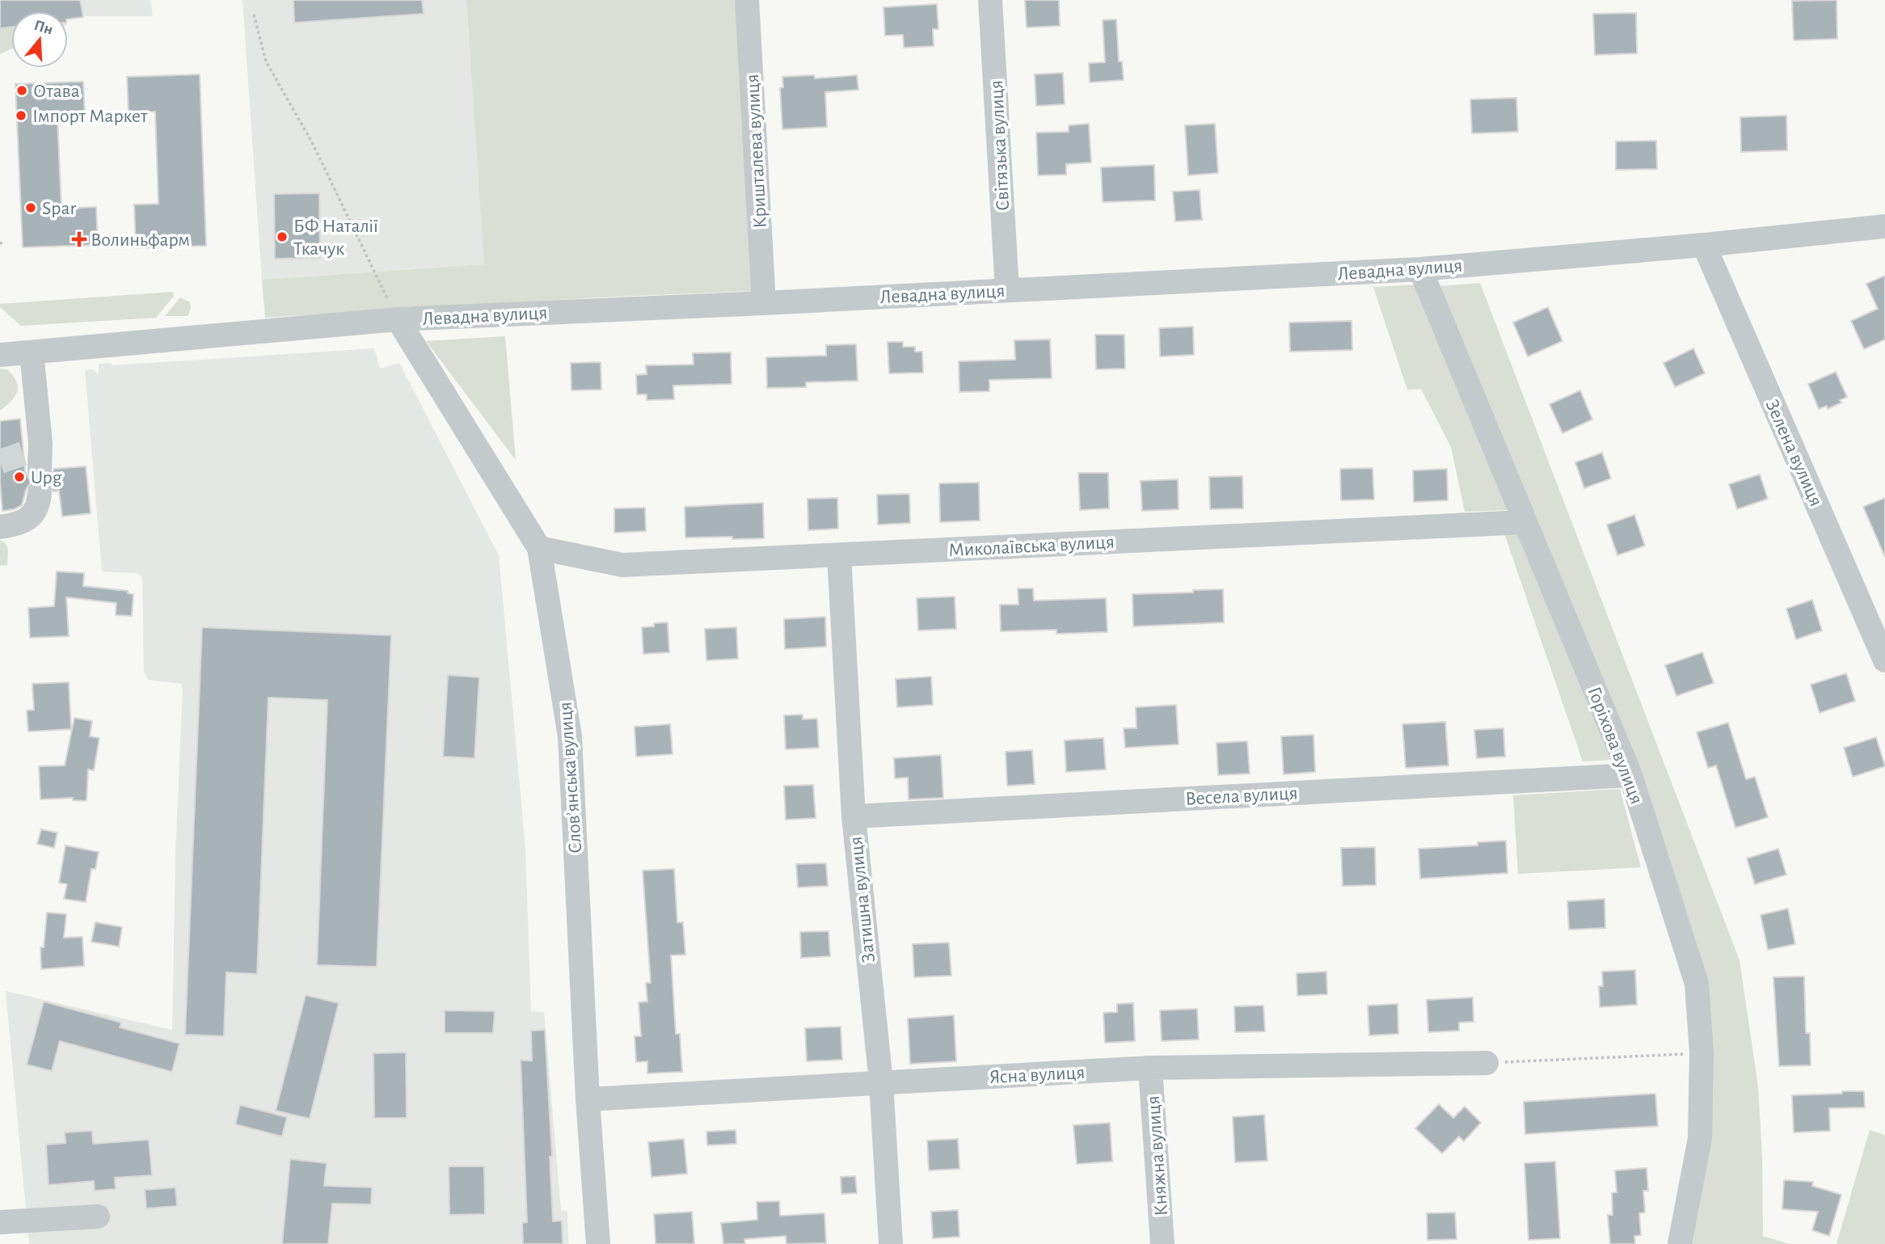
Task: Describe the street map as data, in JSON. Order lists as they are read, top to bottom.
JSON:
{
  "streets": {
    "street": [
      "Світязька вулиця",
      "Кришталева вулиця",
      "Левадна вулиця",
      "Зелена вулиця",
      "Миколаївська вулиця",
      "Горіхова вулиця",
      "Словʼянська вулиця",
      "Весела вулиця",
      "Затишна вулиця",
      "Ясна вулиця",
      "Княжна вулиця"
    ]
  },
  "crossings": [
    ["Світязька вулиця", "Левадна вулиця"],
    ["Кришталева вулиця", "Левадна вулиця"],
    ["Левадна вулиця", "Зелена вулиця"],
    ["Левадна вулиця", "Горіхова вулиця"],
    ["Левадна вулиця", "Словʼянська вулиця"],
    ["Миколаївська вулиця", "Горіхова вулиця"],
    ["Миколаївська вулиця", "Словʼянська вулиця"],
    ["Миколаївська вулиця", "Затишна вулиця"],
    ["Горіхова вулиця", "Весела вулиця"],
    ["Словʼянська вулиця", "Ясна вулиця"],
    ["Весела вулиця", "Затишна вулиця"],
    ["Затишна вулиця", "Ясна вулиця"],
    ["Ясна вулиця", "Княжна вулиця"]
  ],
  "places": {
    "other": [
      "Отава",
      "Імпорт Маркет",
      "Spar",
      "БФ Наталії Ткачук",
      "Upg"
    ],
    "health": ["Волиньфарм"]
  },
  "north": "top"
}
